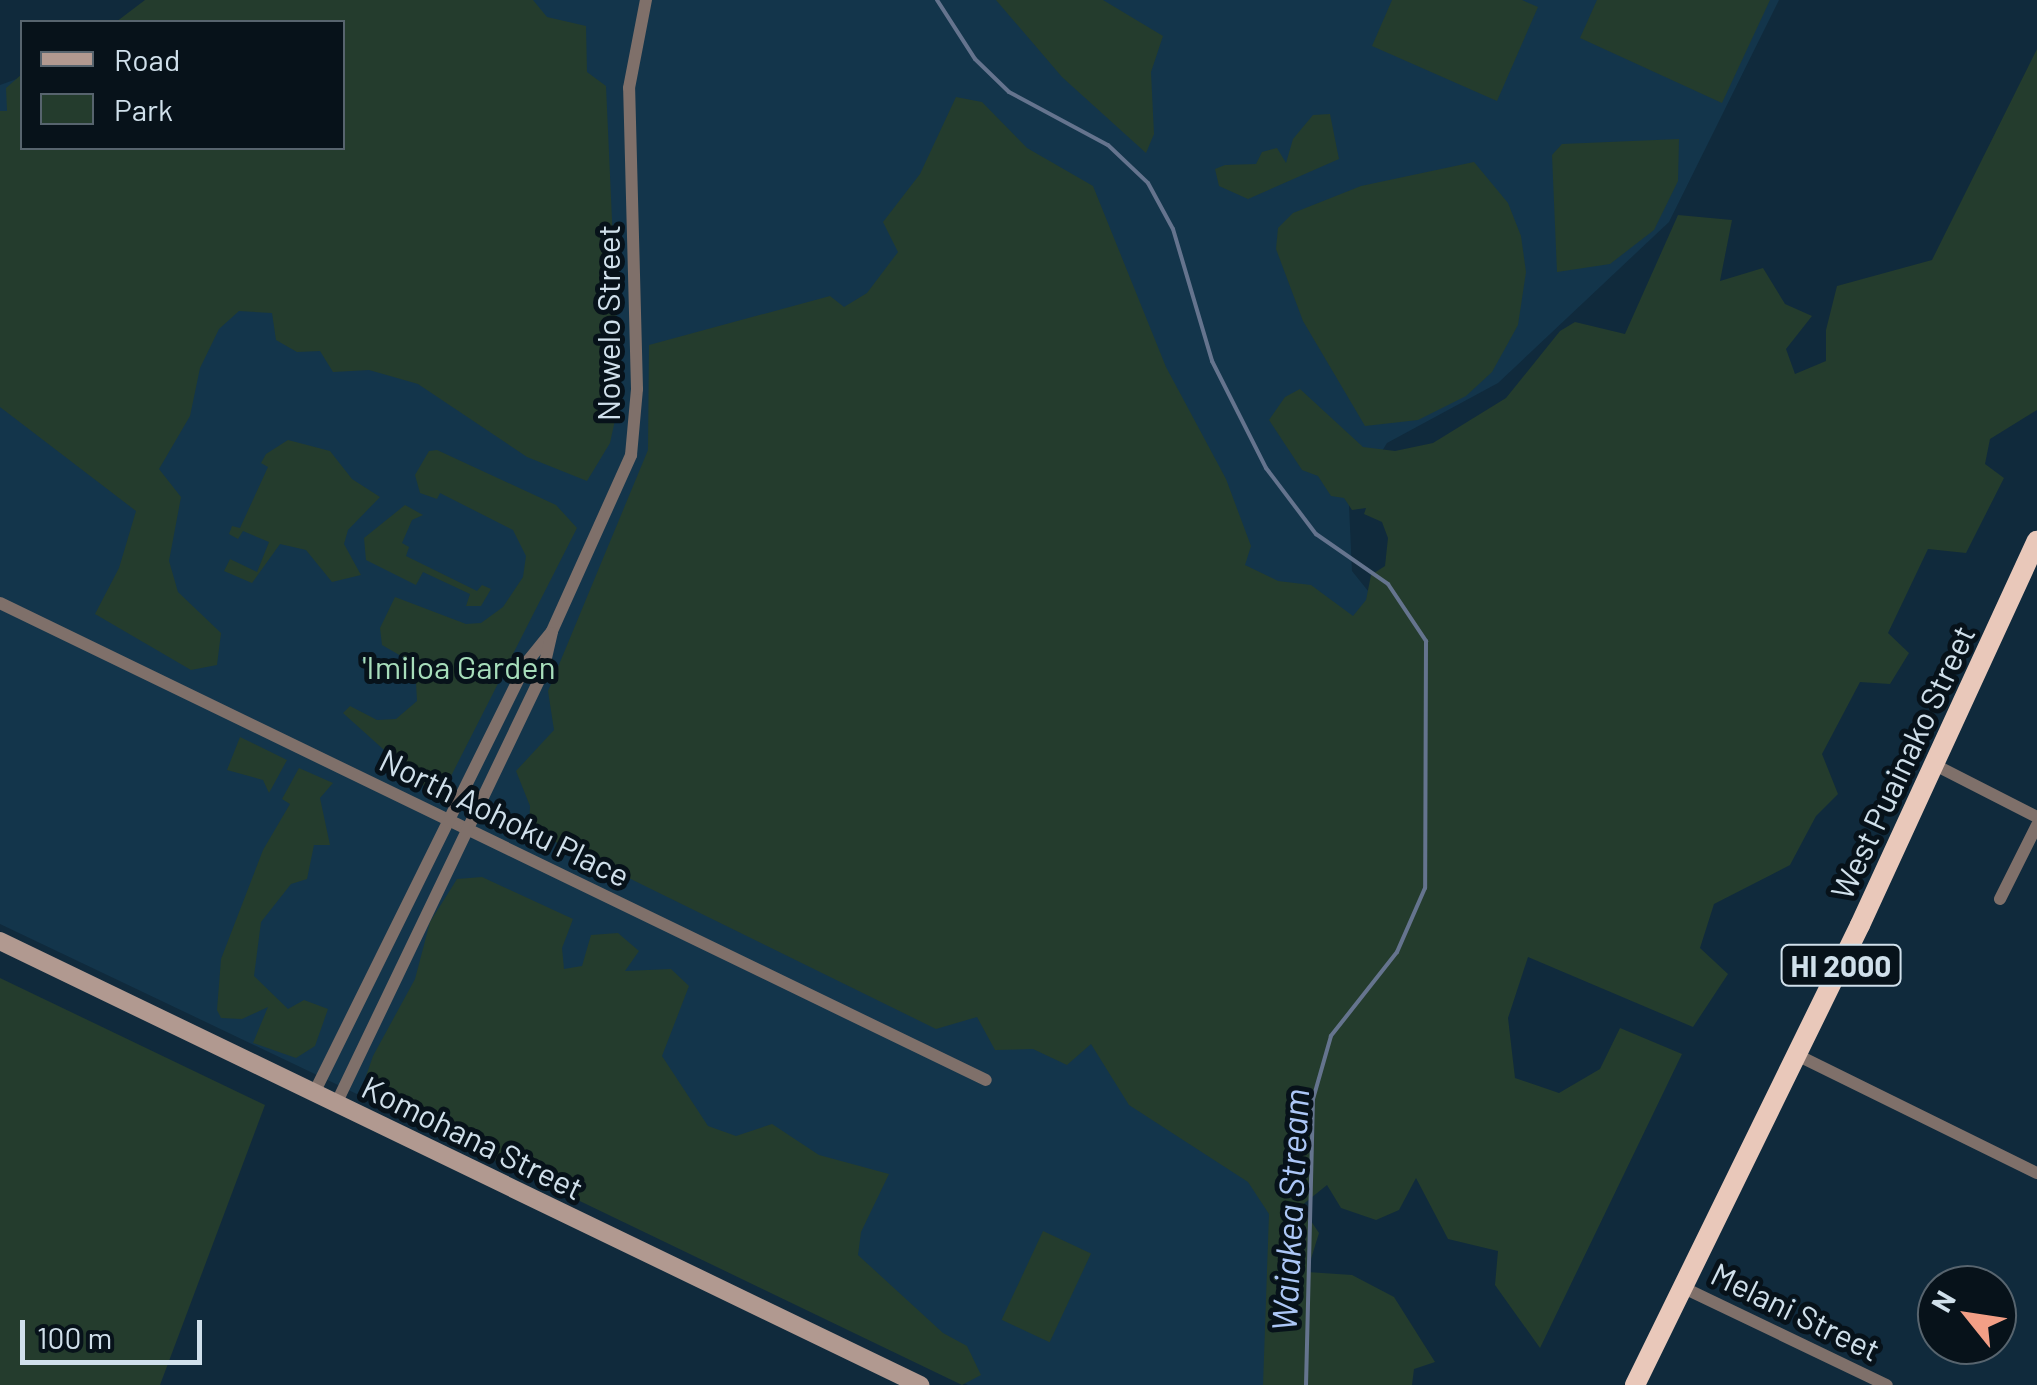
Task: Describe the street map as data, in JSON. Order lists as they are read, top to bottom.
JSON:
{
  "streets": {
    "highway": ["West Puainako Street", "HI 2000"],
    "main road": ["Komohana Street"],
    "street": ["Nowelo Street", "North Aohoku Place", "Melani Street"]
  },
  "crossings": [
    ["Nowelo Street", "North Aohoku Place"],
    ["Nowelo Street", "Komohana Street"],
    ["West Puainako Street", "Melani Street"]
  ],
  "water": ["Waiakea Stream"],
  "parks": ["'Imiloa Garden"],
  "legend": ["Road", "Park"],
  "scale_bar": "100 m",
  "north": "top left"
}
